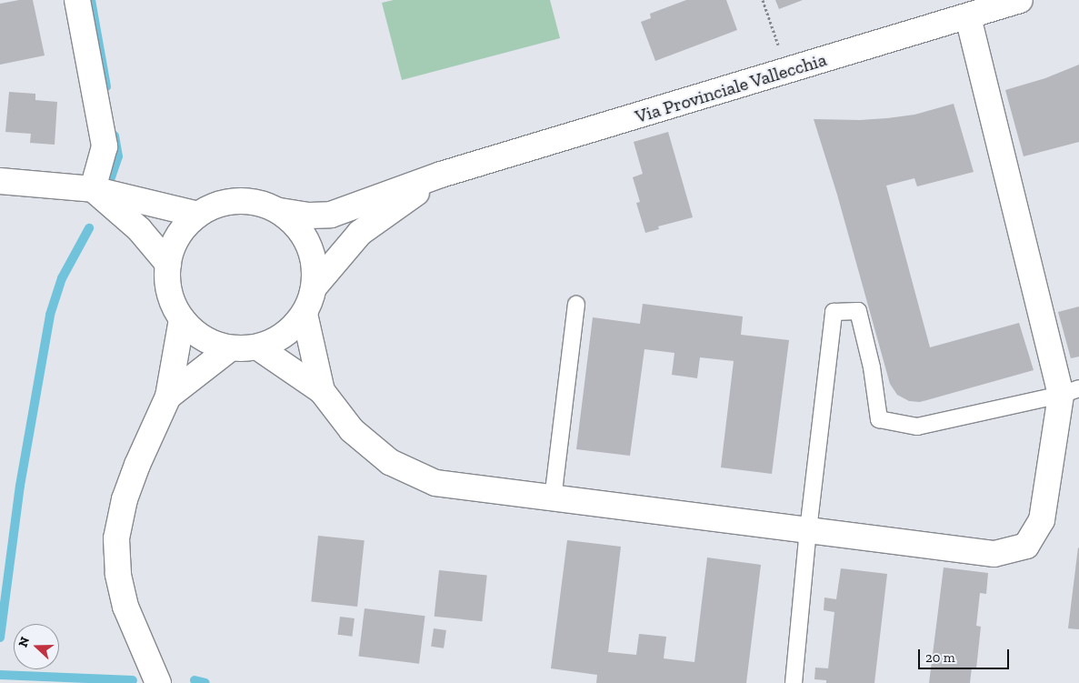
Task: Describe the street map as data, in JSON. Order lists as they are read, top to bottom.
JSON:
{
  "streets": {
    "street": ["Via Provinciale Vallecchia"]
  },
  "scale_bar": "20 m",
  "north": "left"
}
